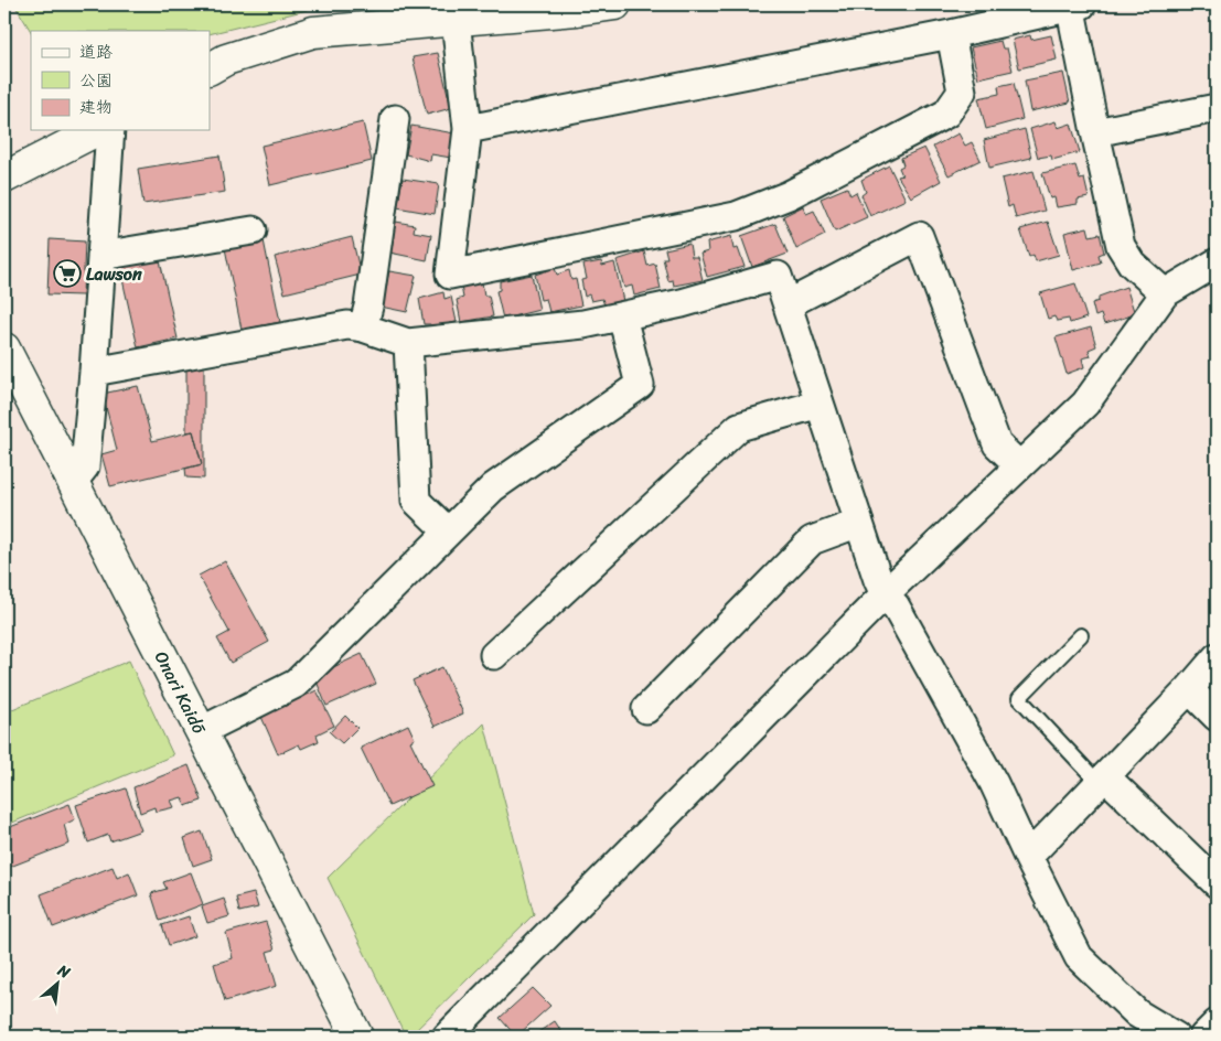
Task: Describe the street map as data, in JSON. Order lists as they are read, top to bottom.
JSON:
{
  "streets": {
    "street": ["Onari Kaidō"]
  },
  "places": {
    "supermarket": ["Lawson"]
  },
  "legend": ["道路", "公園", "建物"],
  "north": "top right"
}
